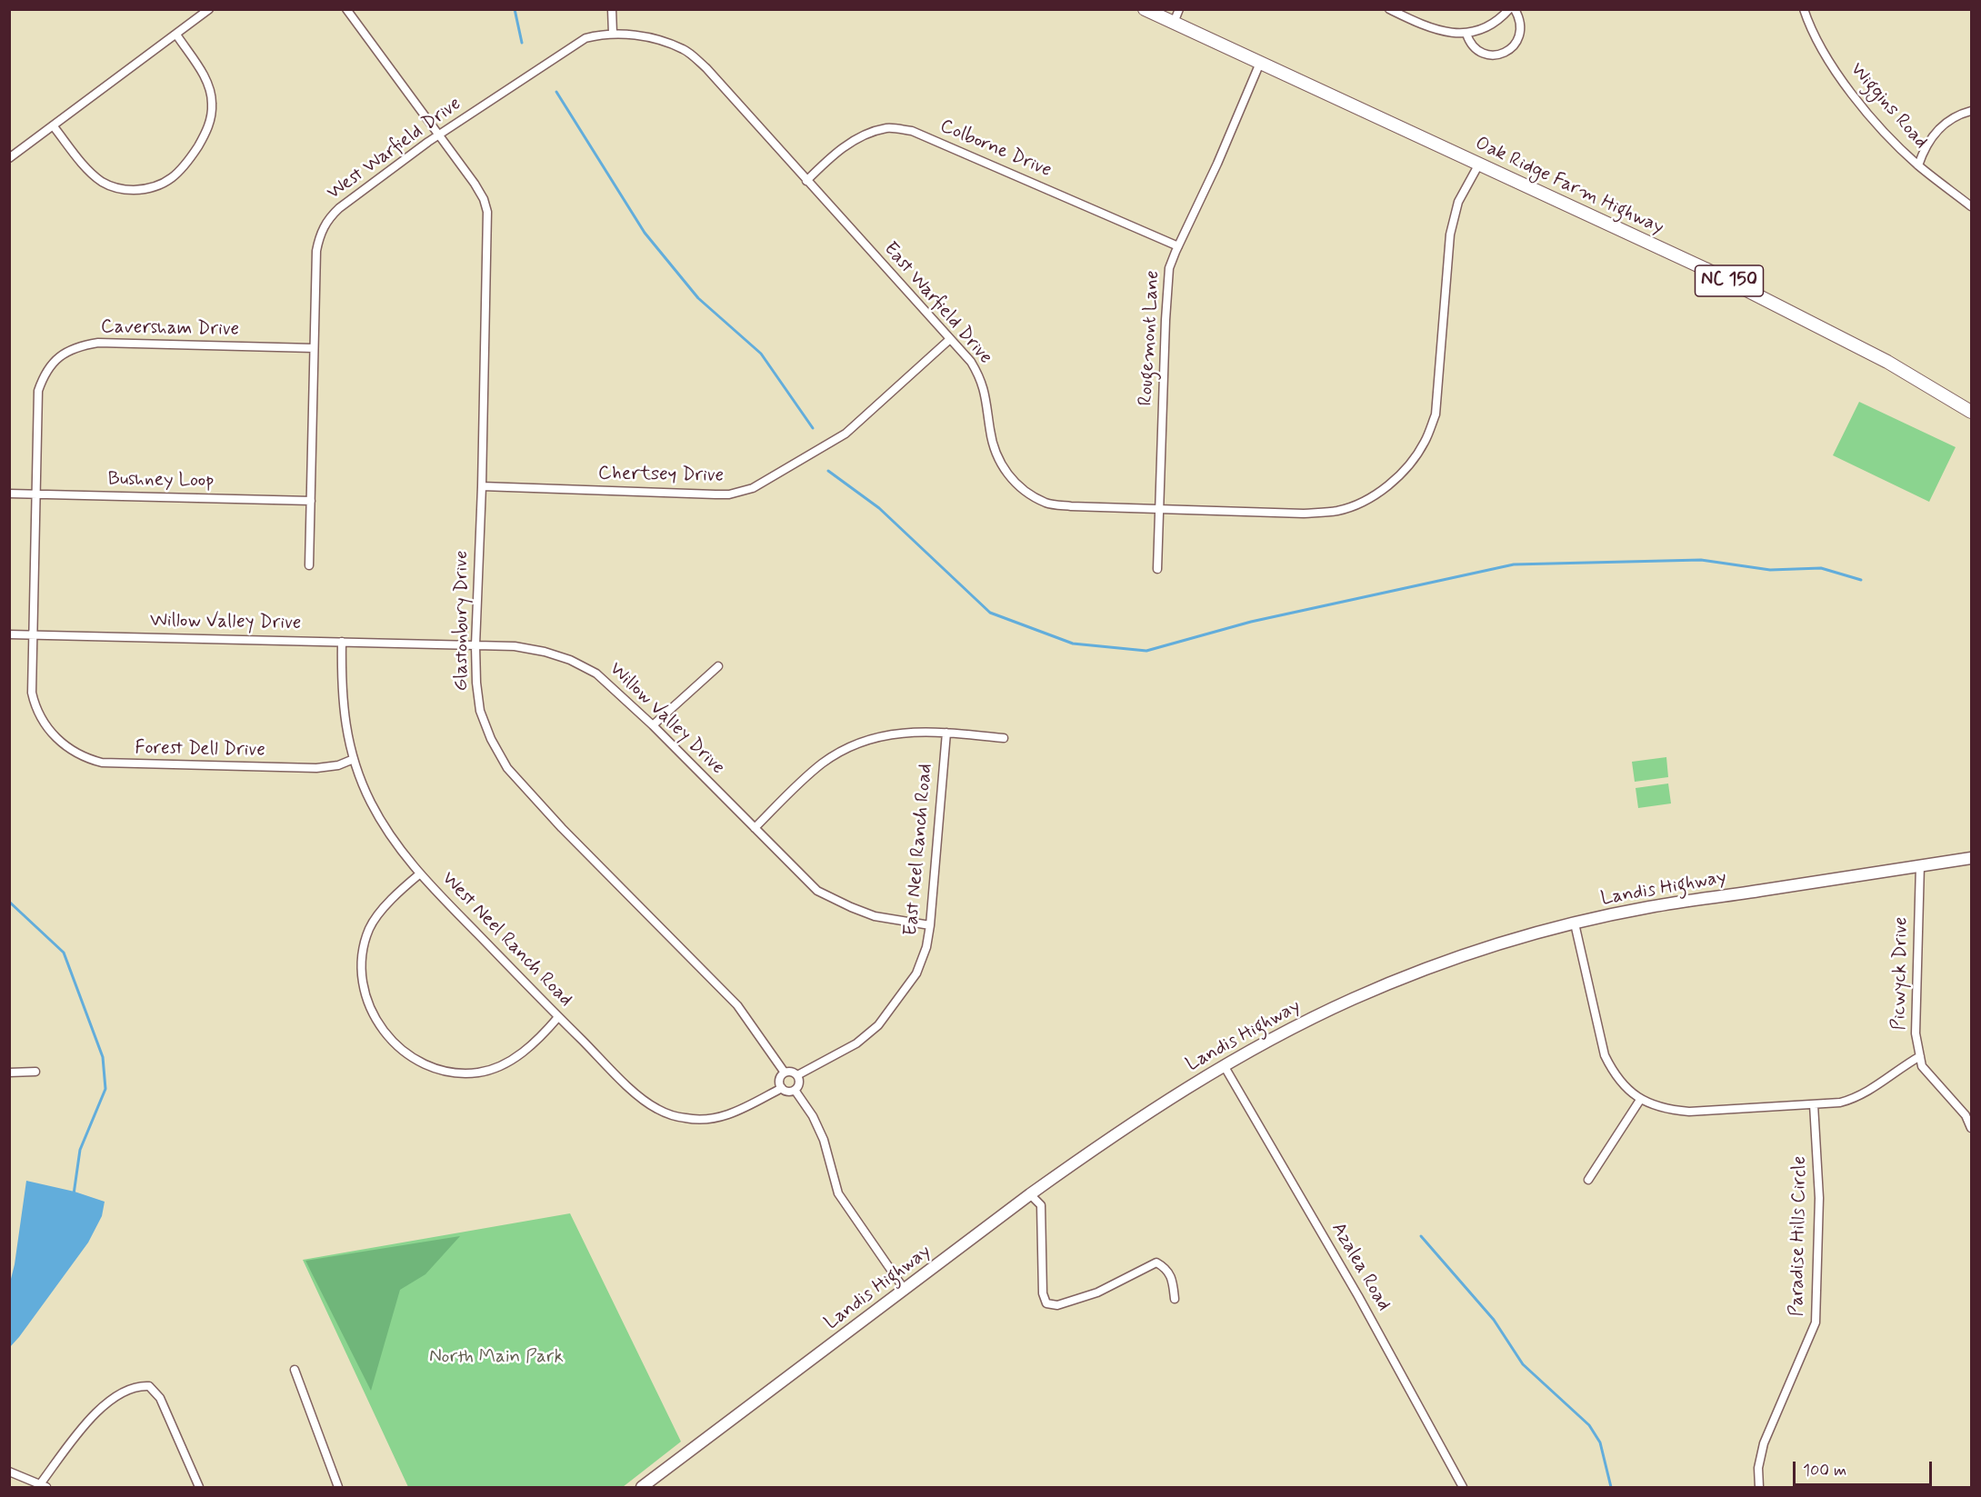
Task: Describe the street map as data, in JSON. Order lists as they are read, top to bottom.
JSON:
{
  "streets": {
    "main road": ["Oak Ridge Farm Highway", "NC 150", "Landis Highway"],
    "street": [
      "Wiggins Road",
      "West Warfield Drive",
      "Colborne Drive",
      "East Warfield Drive",
      "Caversham Drive",
      "Rougemont Lane",
      "Chertsey Drive",
      "Bushney Loop",
      "Glastonbury Drive",
      "Willow Valley Drive",
      "Forest Dell Drive",
      "East Neel Ranch Road",
      "West Neel Ranch Road",
      "Picwyck Drive",
      "Paradise Hills Circle",
      "Azalea Road"
    ]
  },
  "crossings": [
    ["West Warfield Drive", "East Warfield Drive"],
    ["West Warfield Drive", "Caversham Drive"],
    ["West Warfield Drive", "Bushney Loop"],
    ["West Warfield Drive", "Glastonbury Drive"],
    ["Colborne Drive", "East Warfield Drive"],
    ["Colborne Drive", "Rougemont Lane"],
    ["Oak Ridge Farm Highway", "East Warfield Drive"],
    ["Oak Ridge Farm Highway", "Rougemont Lane"],
    ["East Warfield Drive", "Rougemont Lane"],
    ["East Warfield Drive", "Chertsey Drive"],
    ["Caversham Drive", "Bushney Loop"],
    ["Caversham Drive", "Willow Valley Drive"],
    ["Caversham Drive", "Forest Dell Drive"],
    ["Chertsey Drive", "Glastonbury Drive"],
    ["Glastonbury Drive", "Willow Valley Drive"],
    ["Glastonbury Drive", "East Neel Ranch Road"],
    ["Glastonbury Drive", "West Neel Ranch Road"],
    ["Willow Valley Drive", "East Neel Ranch Road"],
    ["Willow Valley Drive", "West Neel Ranch Road"],
    ["Forest Dell Drive", "West Neel Ranch Road"],
    ["East Neel Ranch Road", "West Neel Ranch Road"],
    ["Landis Highway", "Picwyck Drive"],
    ["Landis Highway", "Azalea Road"]
  ],
  "parks": ["North Main Park"],
  "scale_bar": "100 m"
}
